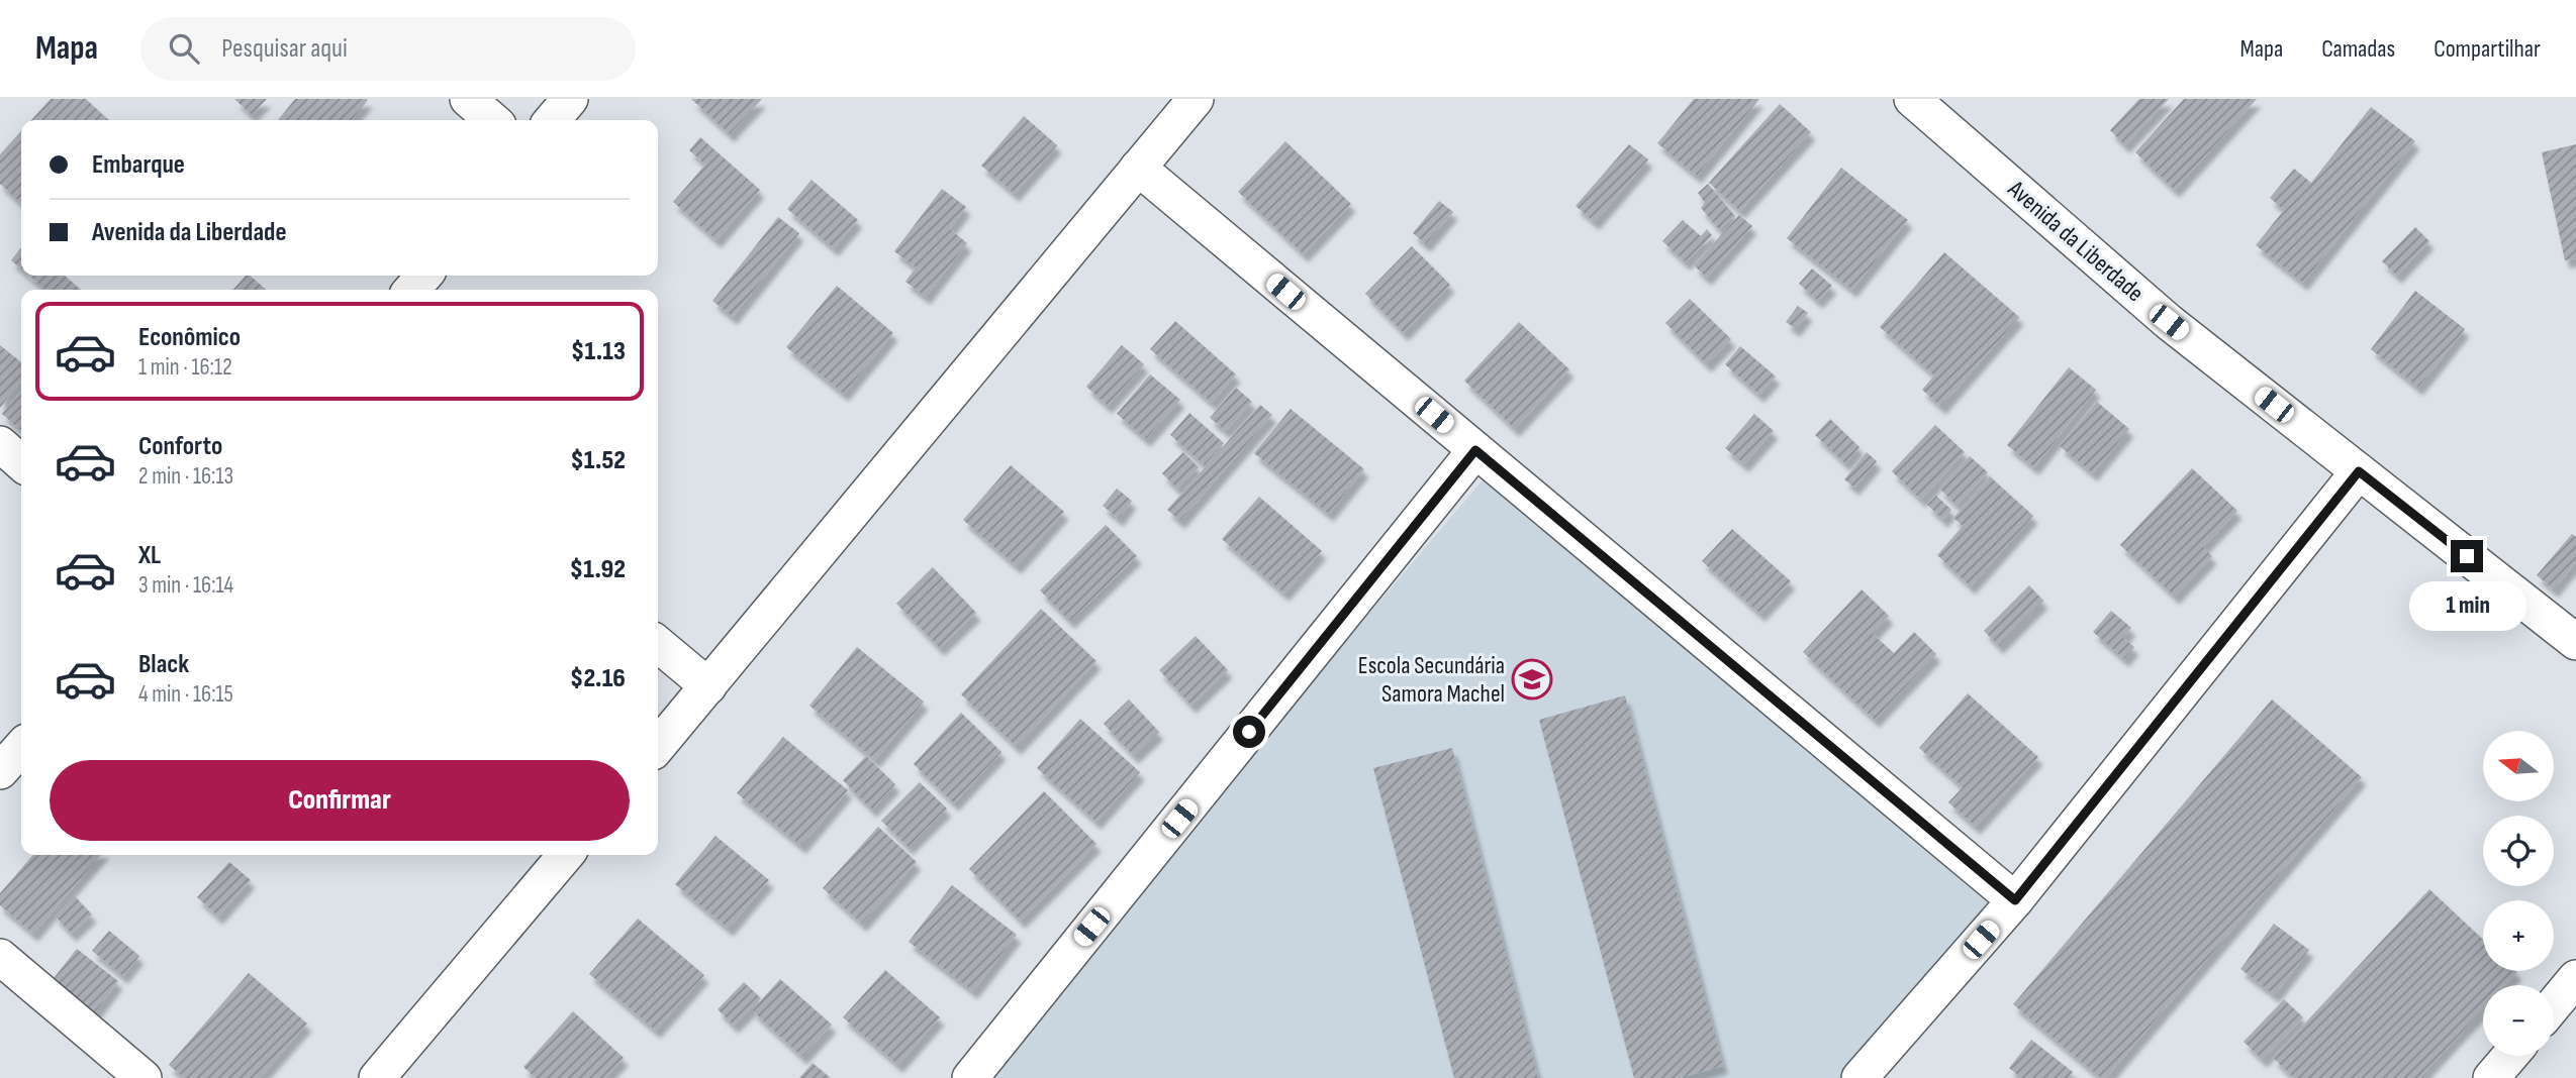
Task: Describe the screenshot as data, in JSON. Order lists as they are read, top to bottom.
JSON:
{
  "streets": {
    "street": ["Avenida da Liberdade"]
  },
  "places": {
    "school or university": ["Escola Secundária Samora Machel"]
  },
  "north": "left",
  "page": {
    "header": "Mapa",
    "search": "Pesquisar aqui",
    "nav": ["Mapa", "Camadas", "Compartilhar"],
    "banner": ["Embarque", "Avenida da Liberdade"],
    "list": [
      {
        "name": "Econômico",
        "note": "1 min · 16:12",
        "value": "$1.13"
      },
      {
        "name": "Conforto",
        "note": "2 min · 16:13",
        "value": "$1.52"
      },
      {
        "name": "XL",
        "note": "3 min · 16:14",
        "value": "$1.92"
      },
      {
        "name": "Black",
        "note": "4 min · 16:15",
        "value": "$2.16"
      }
    ],
    "bubble": "1 min",
    "map_buttons": ["+", "−"],
    "buttons": "Confirmar"
  }
}
